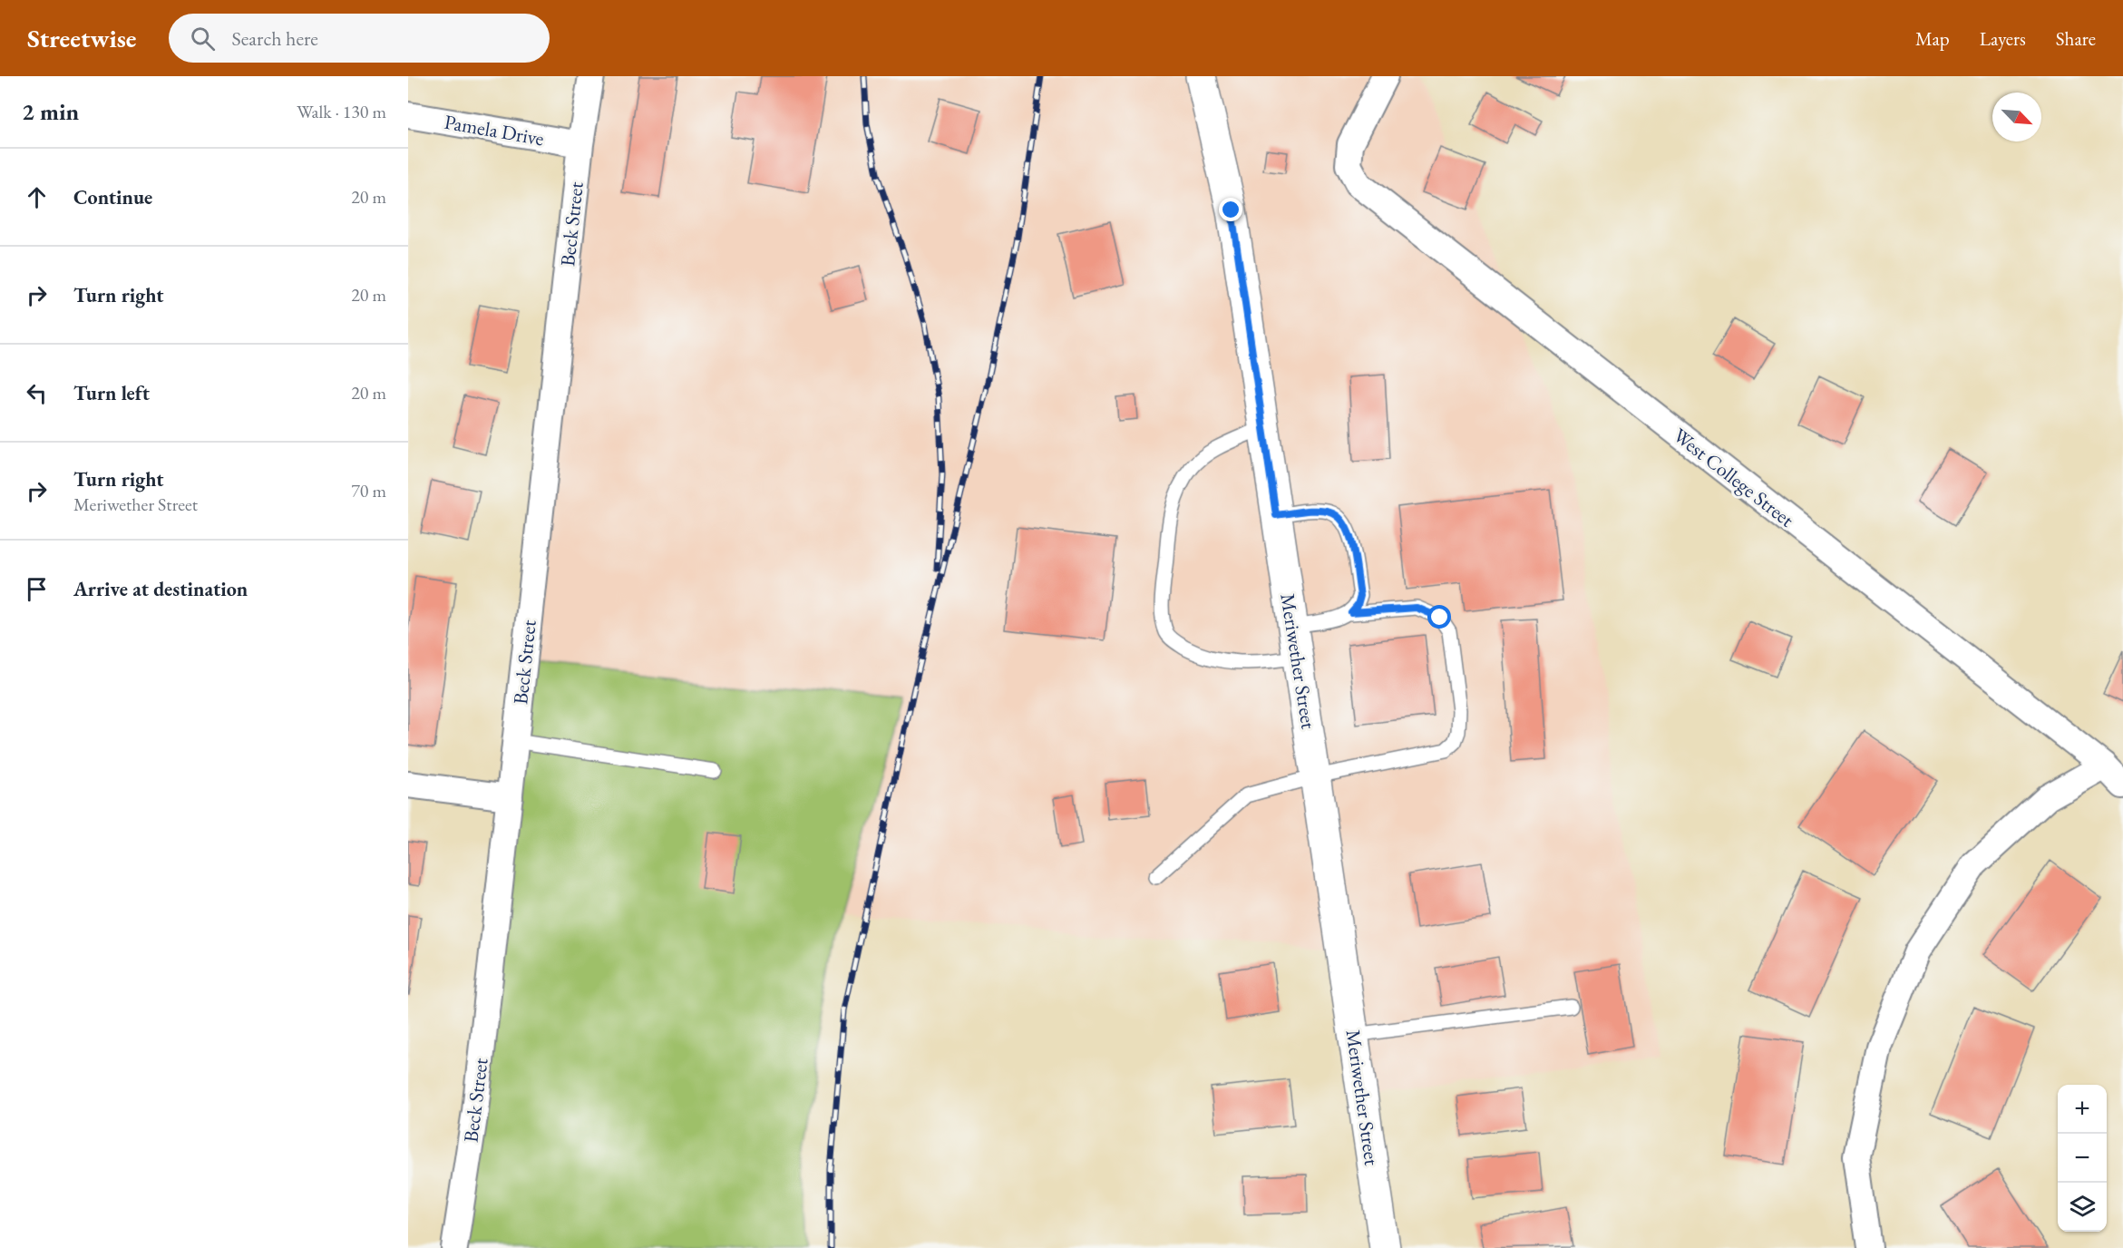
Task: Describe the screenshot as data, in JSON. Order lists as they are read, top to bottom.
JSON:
{
  "streets": {
    "street": [
      "Pamela Drive",
      "Beck Street",
      "West College Street",
      "Meriwether Street"
    ]
  },
  "crossings": [
    ["Pamela Drive", "Beck Street"]
  ],
  "north": "bottom right",
  "page": {
    "header": "Streetwise",
    "search": "Search here",
    "nav": ["Map", "Layers", "Share"],
    "heading": ["2 min", "Walk · 130 m"],
    "list": [
      ["Continue", "20 m"],
      ["Turn right", "20 m"],
      ["Turn left", "20 m"],
      ["Turn right", "Meriwether Street", "70 m"],
      "Arrive at destination"
    ],
    "map_buttons": ["+", "−"]
  }
}
